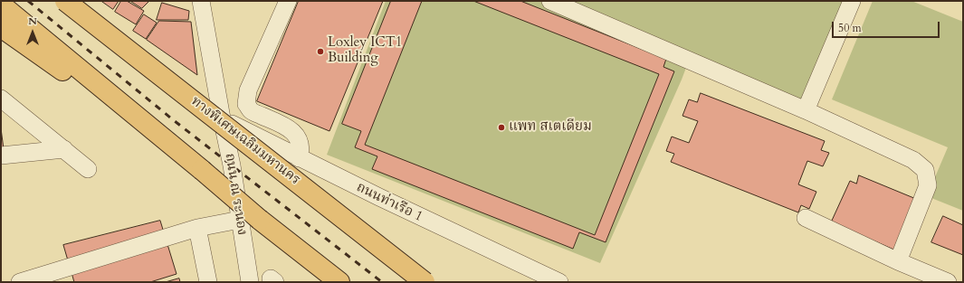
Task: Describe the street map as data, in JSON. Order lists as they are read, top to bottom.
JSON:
{
  "streets": {
    "highway": ["ทางพิเศษเฉลิมมหานคร"],
    "street": ["ถนน ณ ระนอง", "ถนนท่าเรือ 1"]
  },
  "crossings": [
    ["ถนน ณ ระนอง", "ถนนท่าเรือ 1"]
  ],
  "places": ["Loxley ICT1 Building", "แพท สเตเดียม"],
  "scale_bar": "50 m",
  "north": "top"
}
